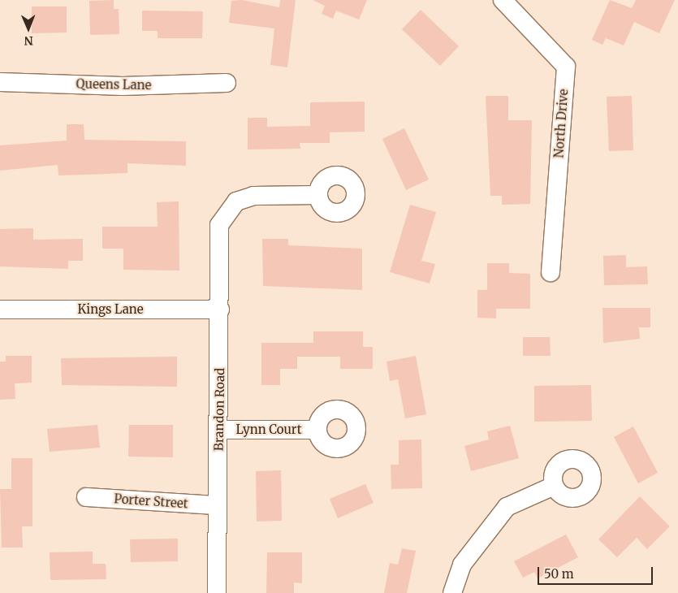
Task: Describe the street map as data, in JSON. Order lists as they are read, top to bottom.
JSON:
{
  "streets": {
    "street": [
      "Queens Lane",
      "North Drive",
      "Kings Lane",
      "Brandon Road",
      "Lynn Court",
      "Porter Street"
    ]
  },
  "crossings": [
    ["Kings Lane", "Brandon Road"],
    ["Brandon Road", "Lynn Court"],
    ["Brandon Road", "Porter Street"]
  ],
  "scale_bar": "50 m",
  "north": "bottom"
}
